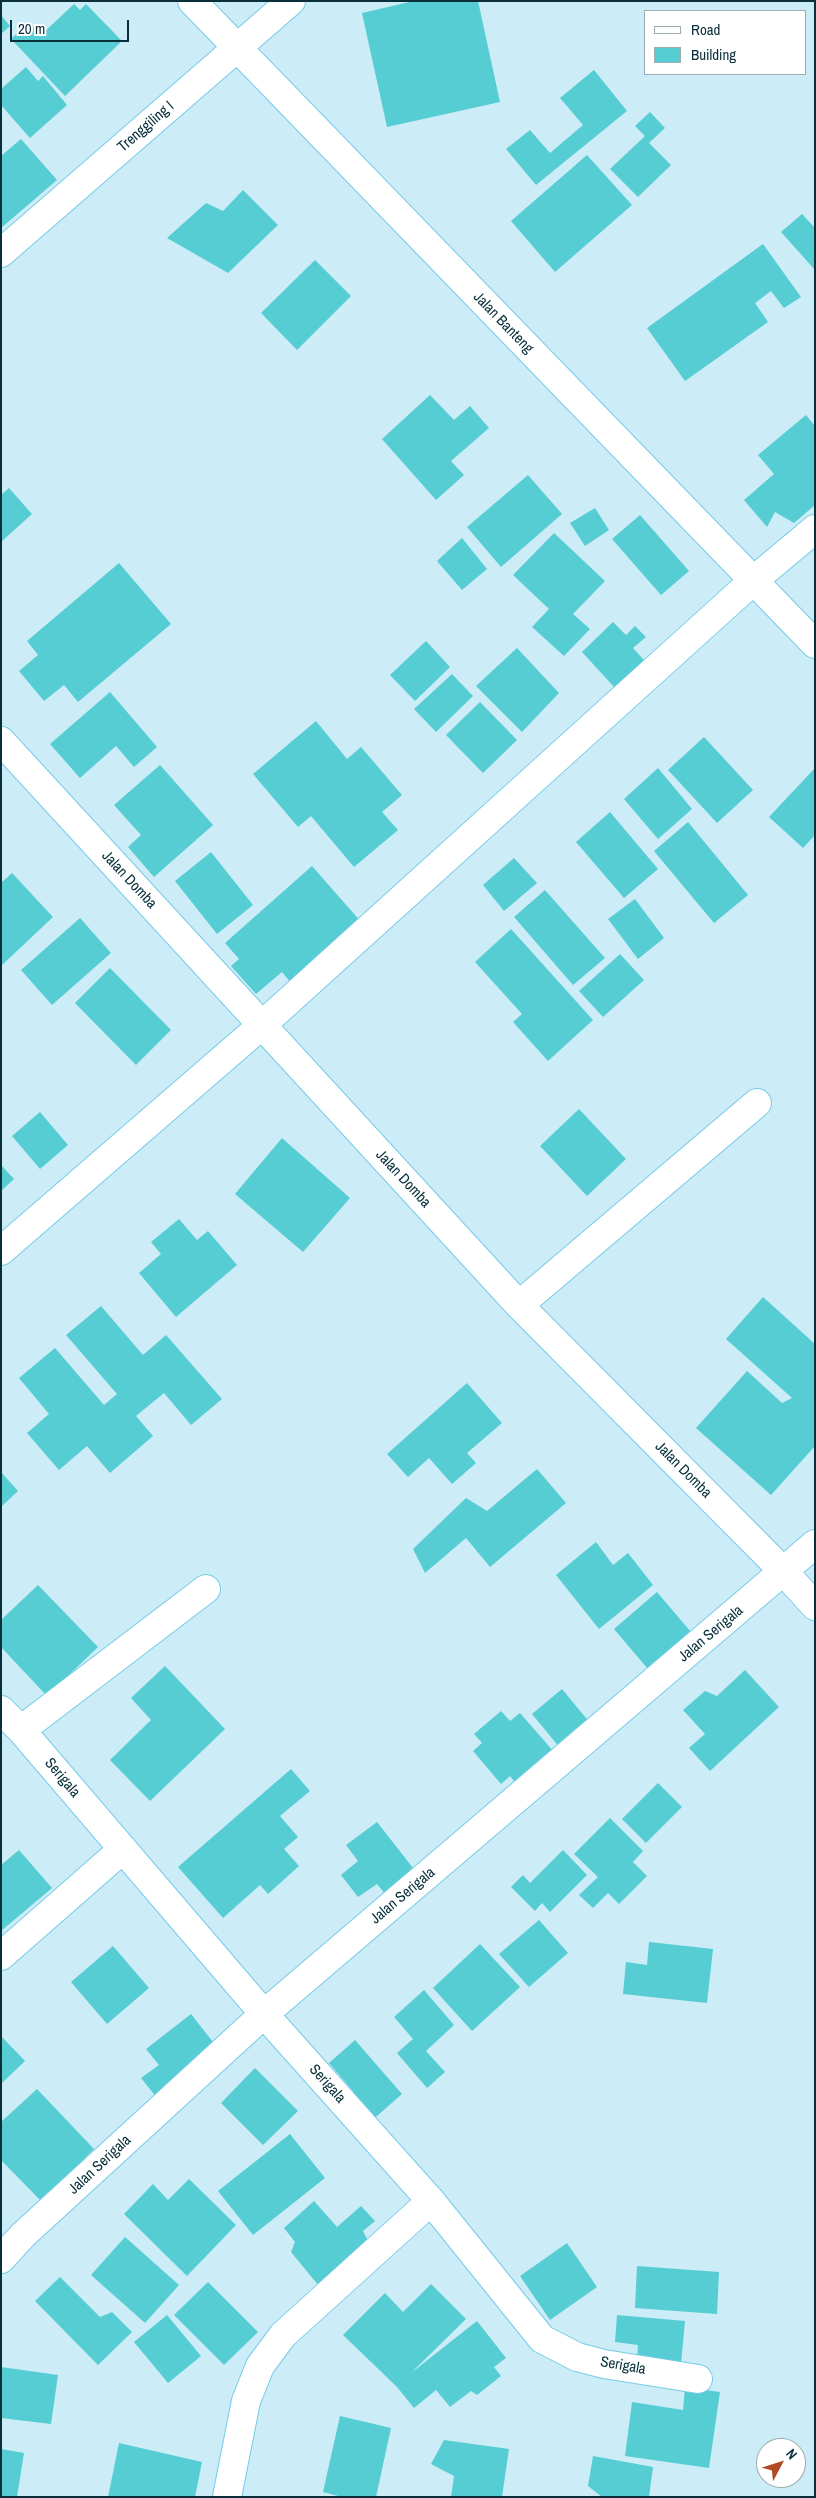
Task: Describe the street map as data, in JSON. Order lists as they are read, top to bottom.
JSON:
{
  "streets": {
    "street": [
      "Trenggiling I",
      "Jalan Banteng",
      "Jalan Domba",
      "Jalan Serigala",
      "Serigala"
    ]
  },
  "crossings": [
    ["Trenggiling I", "Jalan Banteng"],
    ["Jalan Domba", "Jalan Serigala"],
    ["Jalan Serigala", "Serigala"]
  ],
  "legend": ["Road", "Building"],
  "scale_bar": "20 m",
  "north": "top right"
}
